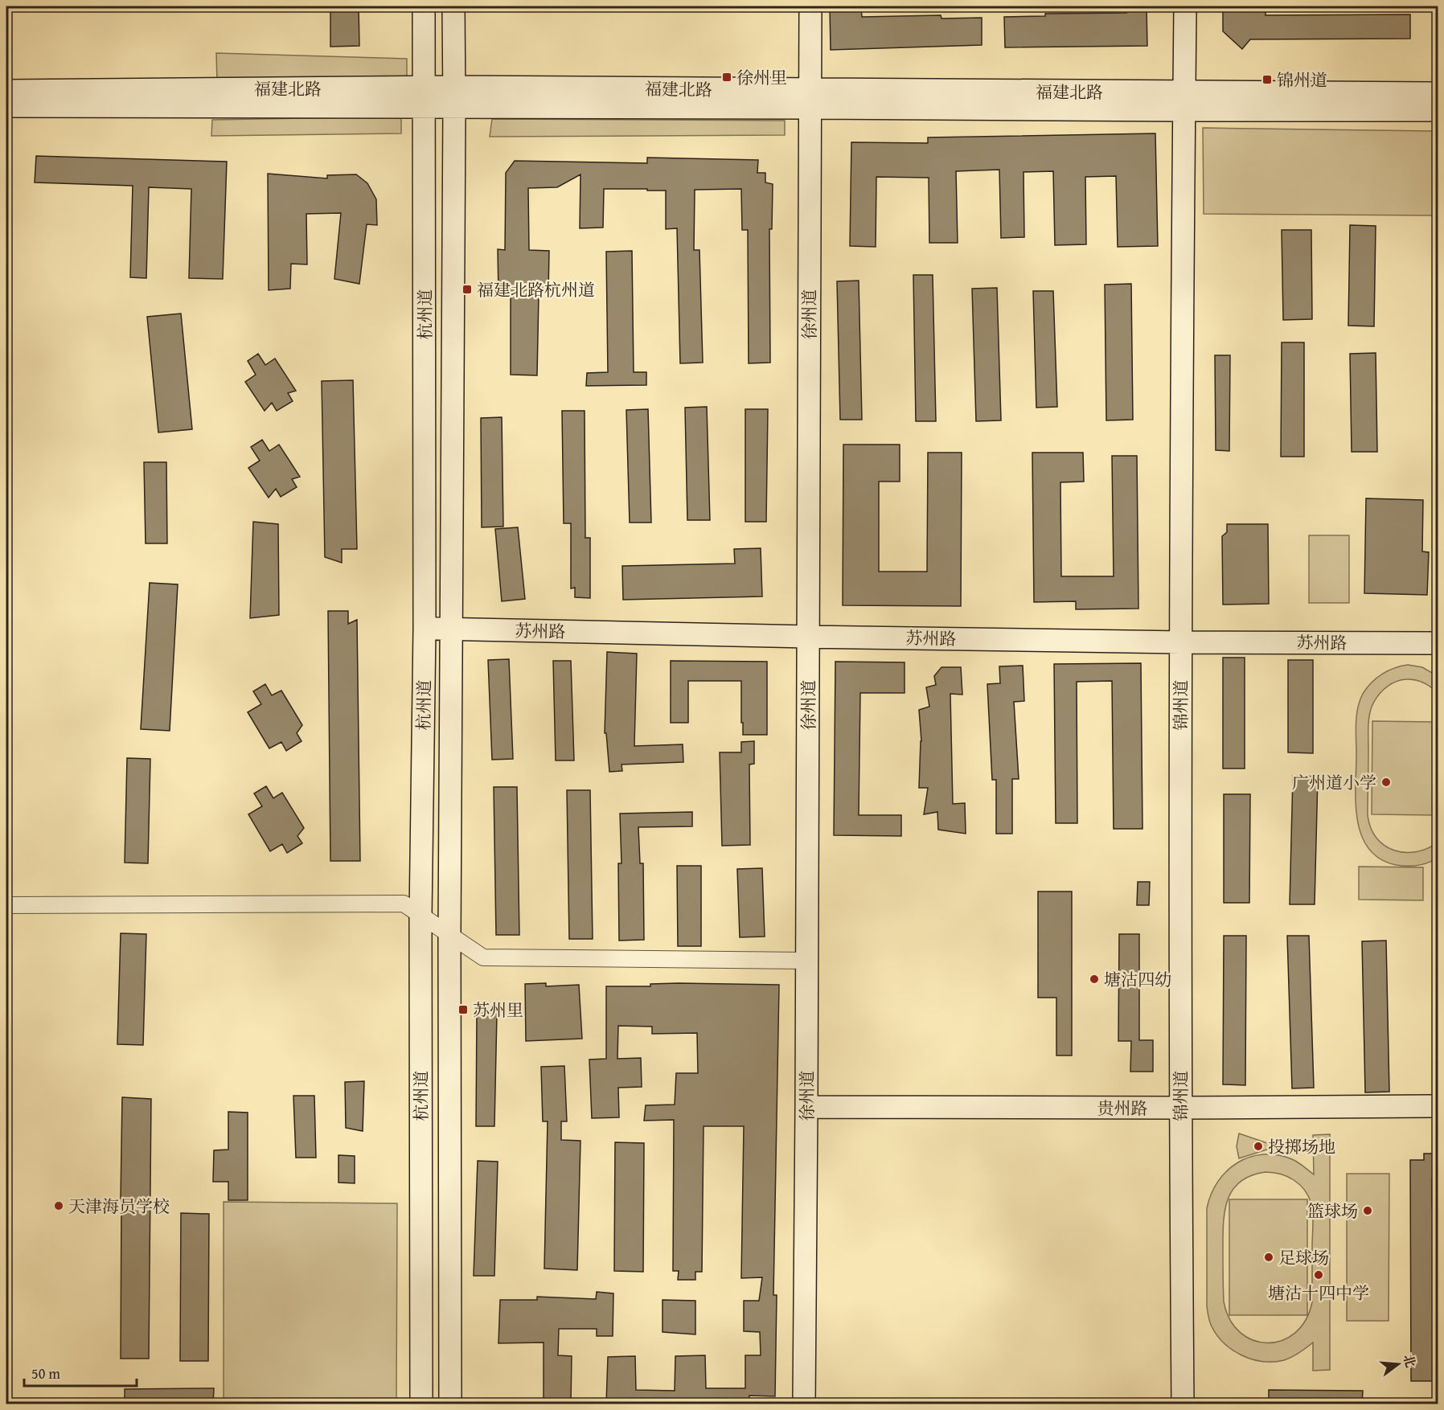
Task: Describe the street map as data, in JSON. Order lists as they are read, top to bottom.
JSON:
{
  "streets": {
    "street": [
      "福建北路",
      "杭州道",
      "徐州道",
      "苏州路",
      "锦州道",
      "贵州路"
    ]
  },
  "crossings": [
    ["福建北路", "杭州道"],
    ["福建北路", "徐州道"],
    ["福建北路", "锦州道"],
    ["杭州道", "苏州路"],
    ["徐州道", "苏州路"],
    ["徐州道", "贵州路"],
    ["苏州路", "锦州道"],
    ["锦州道", "贵州路"]
  ],
  "places": {
    "transit": [
      "徐州里",
      "锦州道",
      "福建北路杭州道",
      "苏州里"
    ],
    "other": [
      "广州道小学",
      "塘沽四幼",
      "投掷场地",
      "天津海员学校",
      "篮球场",
      "足球场",
      "塘沽十四中学"
    ]
  },
  "scale_bar": "50 m",
  "north": "right"
}
